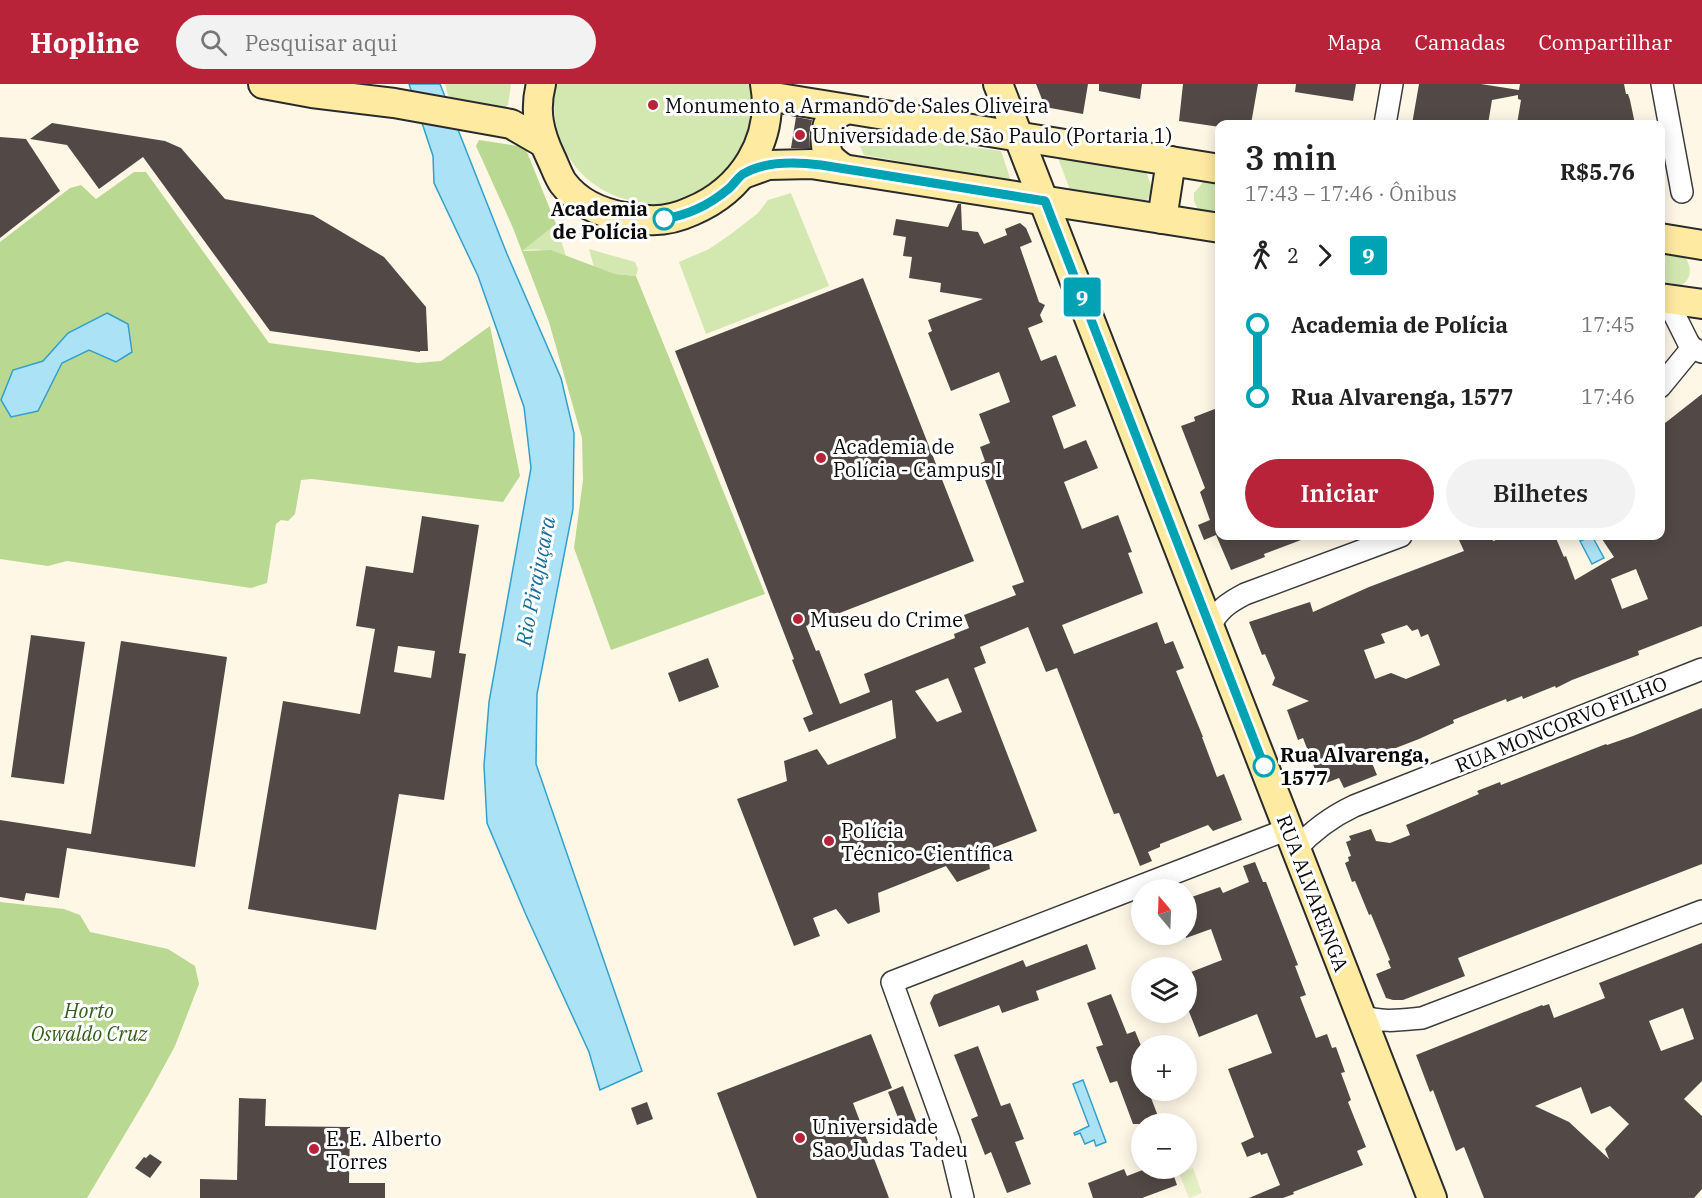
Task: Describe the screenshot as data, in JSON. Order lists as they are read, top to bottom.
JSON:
{
  "streets": {
    "main road": ["RUA ALVARENGA"],
    "street": ["RUA MONCORVO FILHO"]
  },
  "crossings": [
    ["RUA MONCORVO FILHO", "RUA ALVARENGA"]
  ],
  "water": ["Rio Pirajuçara"],
  "parks": ["Horto Oswaldo Cruz"],
  "places": [
    "Monumento a Armando de Sales Oliveira",
    "Universidade de São Paulo (Portaria 1)",
    "Academia de Polícia",
    "Academia de Polícia - Campus I",
    "Museu do Crime",
    "Rua Alvarenga, 1577",
    "Polícia Técnico-Científica",
    "Universidade Sao Judas Tadeu",
    "E. E. Alberto Torres"
  ],
  "lines": ["bus line 9"],
  "north": "top",
  "page": {
    "header": "Hopline",
    "search": "Pesquisar aqui",
    "nav": ["Mapa", "Camadas", "Compartilhar"],
    "on_map": "9",
    "heading": ["3 min", "17:43 – 17:46 · Ônibus", "R$5.76"],
    "legs": ["2", "9"],
    "list": [
      {
        "name": "Academia de Polícia",
        "value": "17:45"
      },
      {
        "name": "Rua Alvarenga, 1577",
        "value": "17:46"
      }
    ],
    "buttons": ["Iniciar", "Bilhetes"],
    "map_buttons": ["+", "−"]
  }
}
